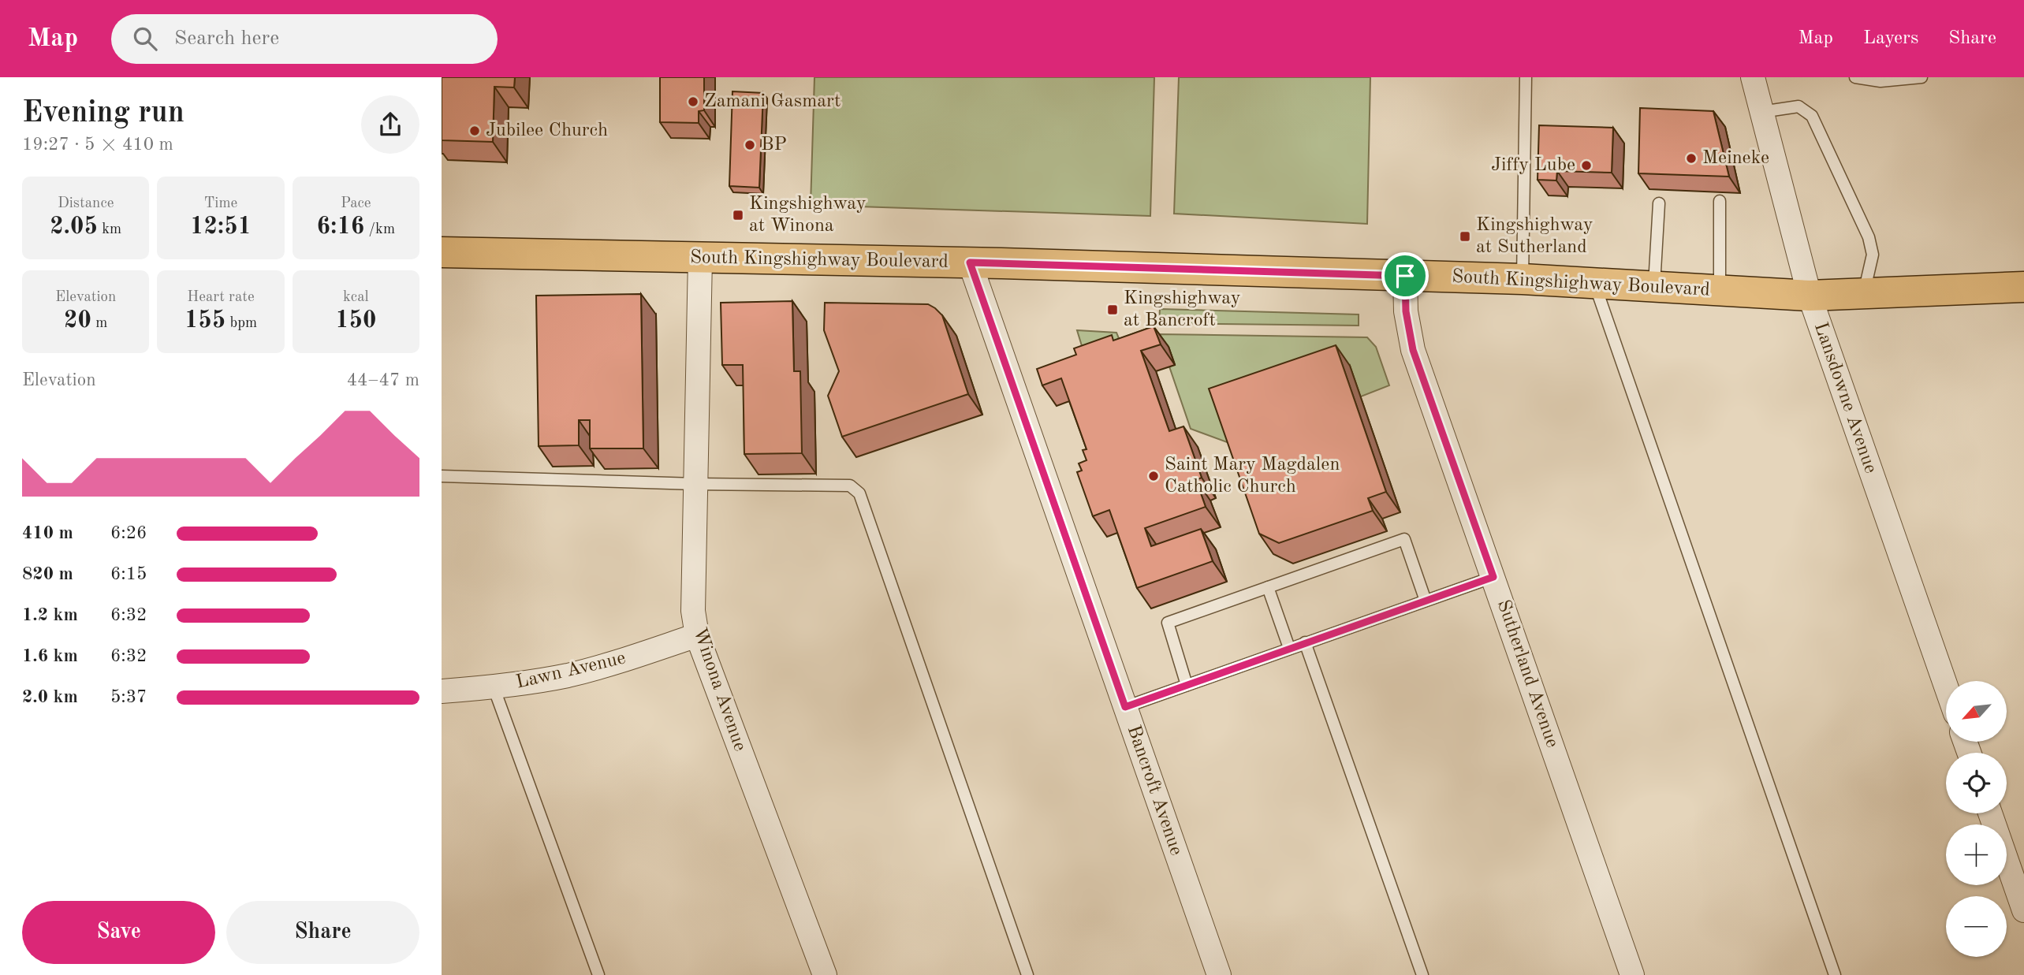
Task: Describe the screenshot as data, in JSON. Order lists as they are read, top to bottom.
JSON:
{
  "streets": {
    "main road": ["South Kingshighway Boulevard"],
    "street": [
      "Lansdowne Avenue",
      "Lawn Avenue",
      "Sutherland Avenue",
      "Winona Avenue",
      "Bancroft Avenue"
    ]
  },
  "crossings": [
    ["South Kingshighway Boulevard", "Lansdowne Avenue"],
    ["South Kingshighway Boulevard", "Sutherland Avenue"],
    ["South Kingshighway Boulevard", "Winona Avenue"],
    ["South Kingshighway Boulevard", "Bancroft Avenue"],
    ["Lawn Avenue", "Winona Avenue"]
  ],
  "places": {
    "other": [
      "Zamani Gasmart",
      "Jubilee Church",
      "BP",
      "Meineke",
      "Jiffy Lube",
      "Saint Mary Magdalen Catholic Church"
    ],
    "transit": ["Kingshighway at Winona", "Kingshighway at Sutherland", "Kingshighway at Bancroft"]
  },
  "north": "bottom left",
  "page": {
    "header": "Map",
    "search": "Search here",
    "nav": ["Map", "Layers", "Share"],
    "heading": ["Evening run", "19:27 · 5 × 410 m"],
    "stats": [
      ["Distance", "2.05 km"],
      ["Time", "12:51"],
      ["Pace", "6:16 /km"],
      ["Elevation", "20 m"],
      ["Heart rate", "155 bpm"],
      ["kcal", "150"]
    ],
    "chart": ["Elevation", "44–47 m"],
    "list": [
      {
        "name": "410 m",
        "note": "6:26"
      },
      {
        "name": "820 m",
        "note": "6:15"
      },
      {
        "name": "1.2 km",
        "note": "6:32"
      },
      {
        "name": "1.6 km",
        "note": "6:32"
      },
      {
        "name": "2.0 km",
        "note": "5:37"
      }
    ],
    "map_buttons": ["+", "−"],
    "buttons": ["Save", "Share"]
  }
}
